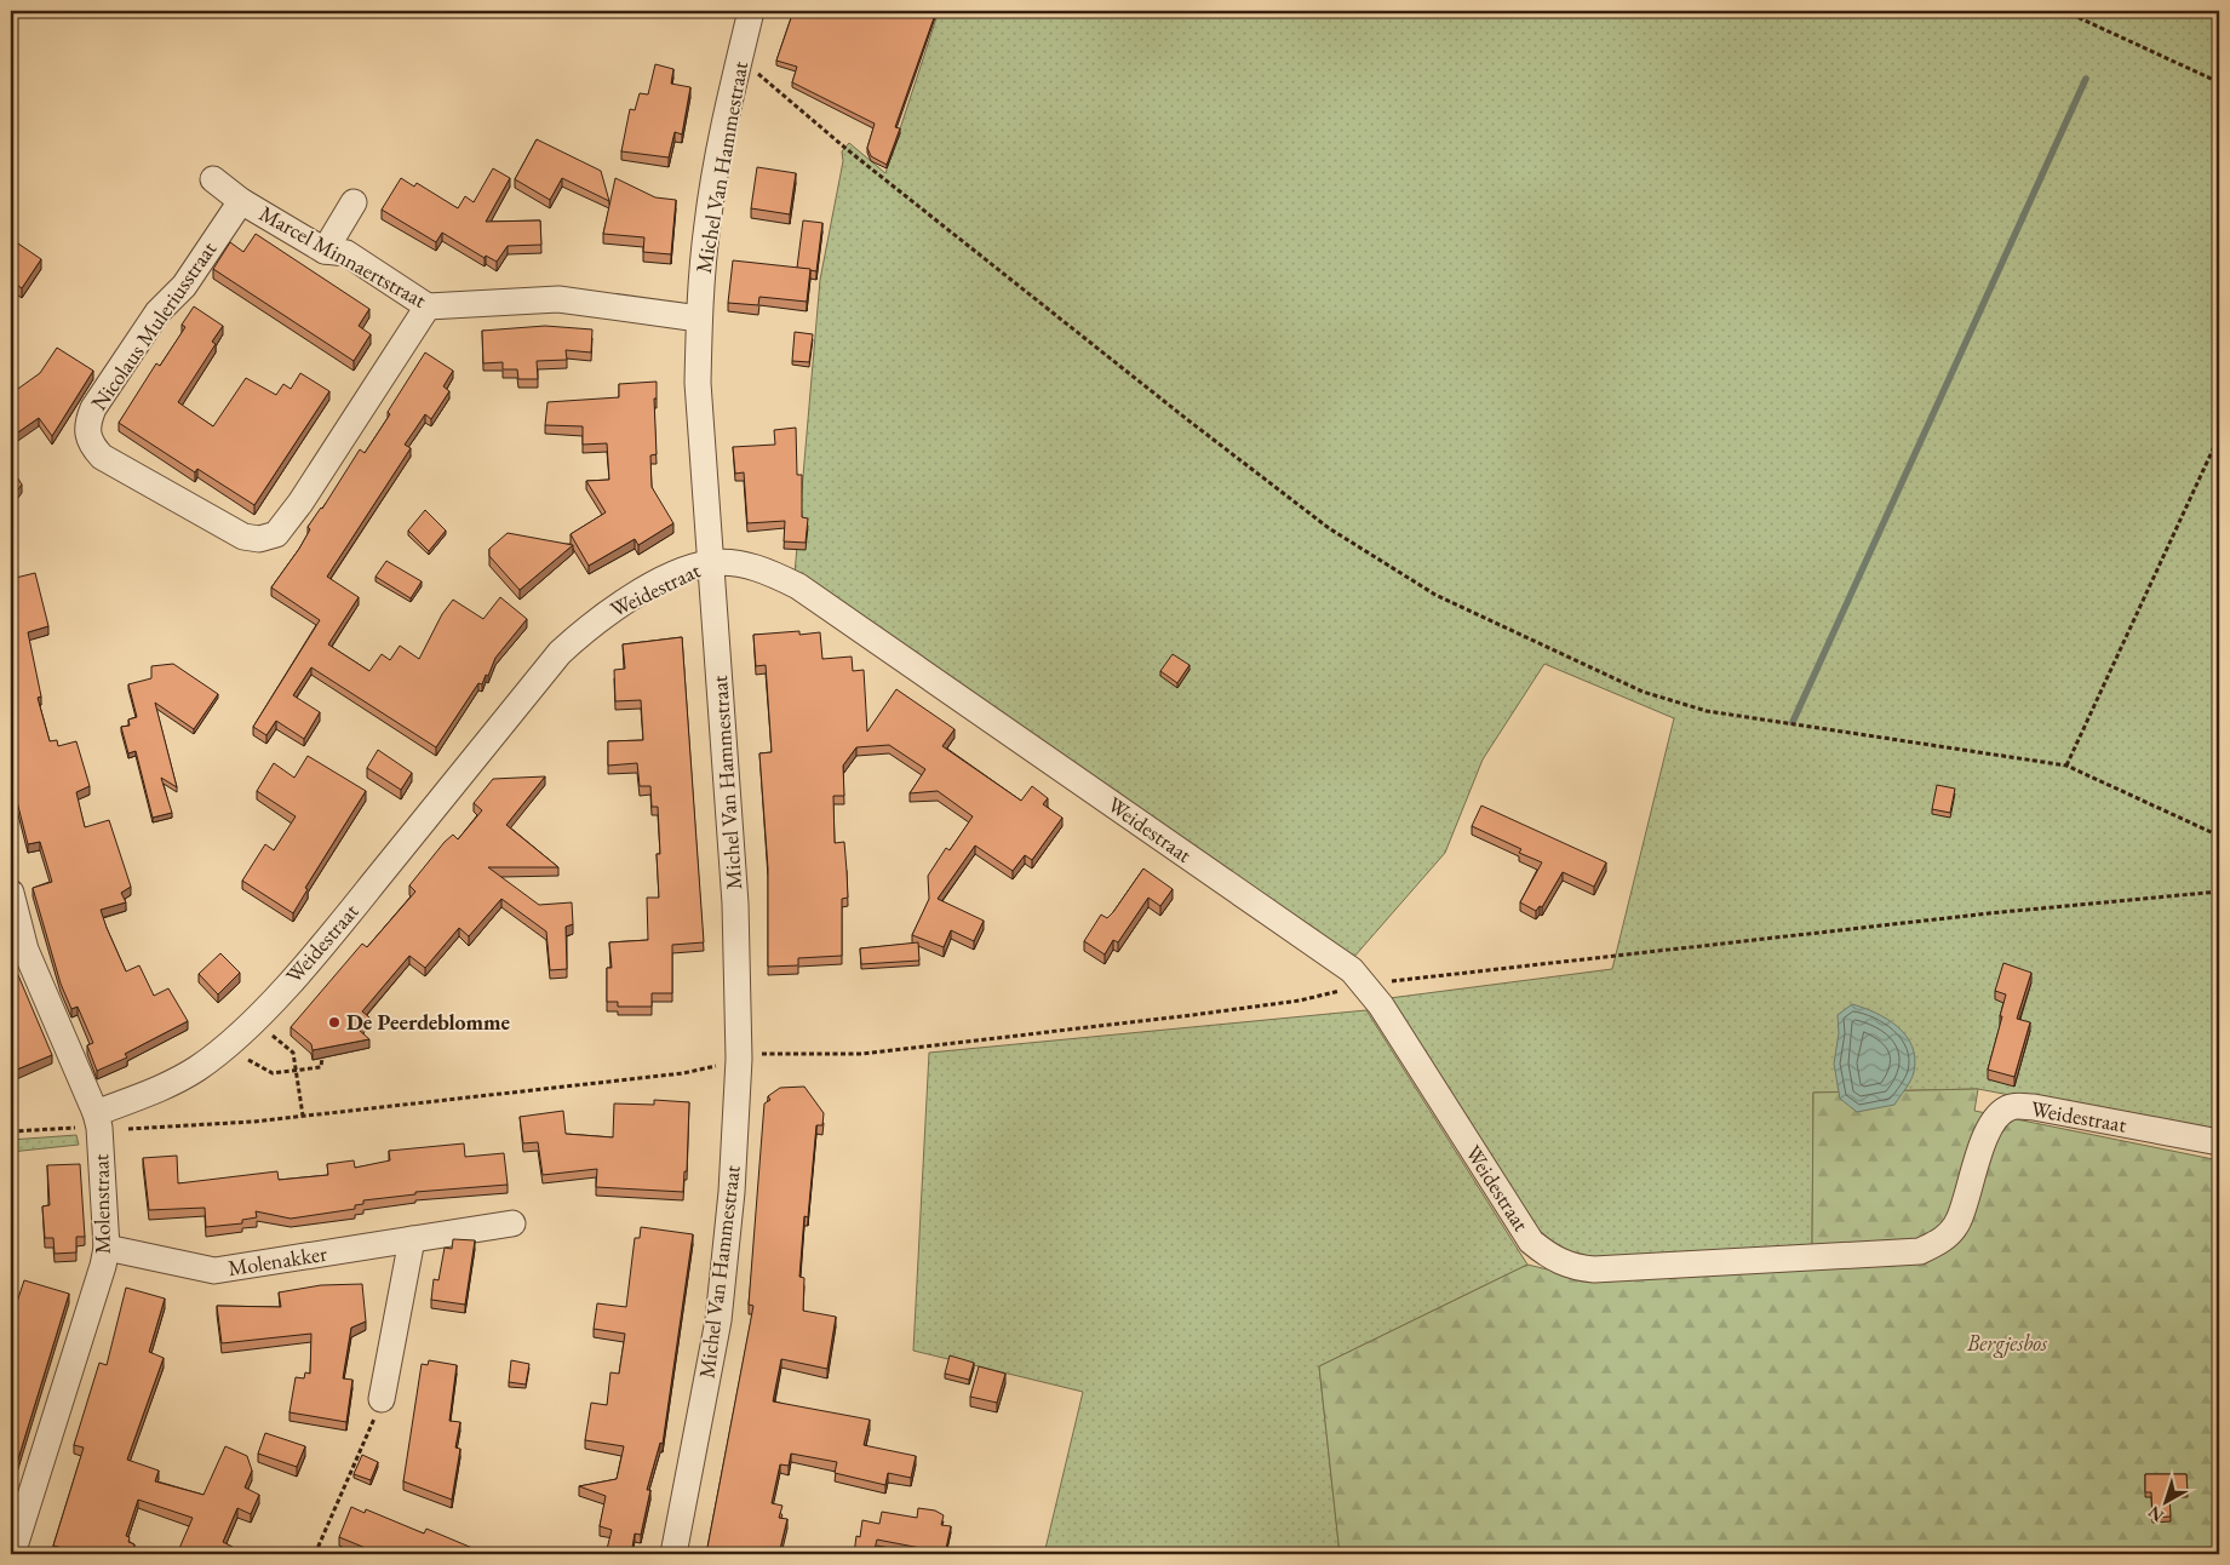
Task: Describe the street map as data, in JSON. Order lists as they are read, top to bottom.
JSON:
{
  "streets": {
    "street": [
      "Michel Van Hammestraat",
      "Marcel Minnaertstraat",
      "Nicolaus Muleriusstraat",
      "Weidestraat",
      "Molenstraat",
      "Molenakker"
    ]
  },
  "crossings": [
    ["Michel Van Hammestraat", "Marcel Minnaertstraat"],
    ["Michel Van Hammestraat", "Weidestraat"],
    ["Marcel Minnaertstraat", "Nicolaus Muleriusstraat"],
    ["Weidestraat", "Molenstraat"],
    ["Molenstraat", "Molenakker"]
  ],
  "parks": ["Bergjesbos"],
  "places": ["De Peerdeblomme"],
  "north": "bottom left"
}
